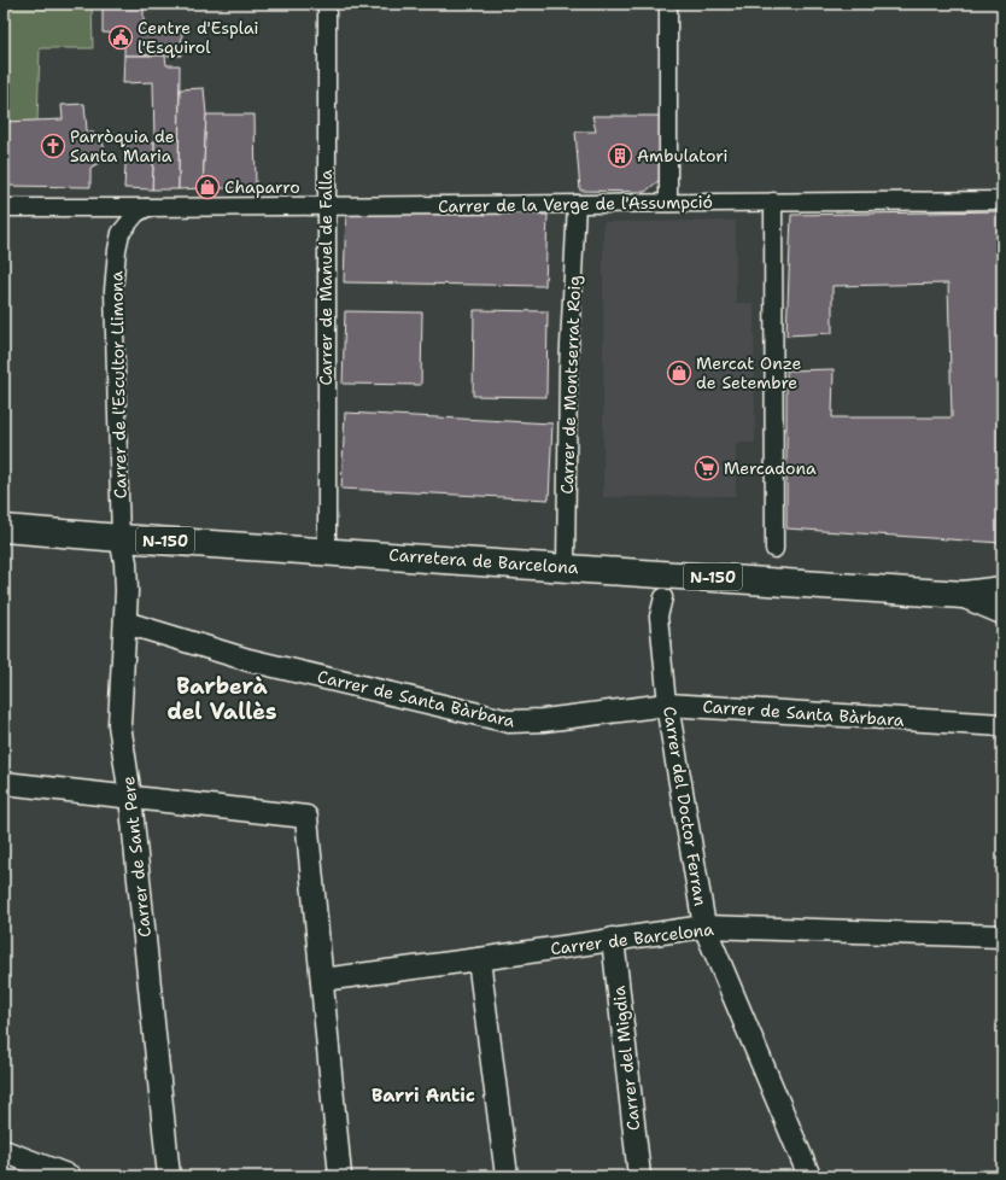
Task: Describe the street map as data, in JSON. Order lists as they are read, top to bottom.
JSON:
{
  "streets": {
    "main road": ["N-150", "Carretera de Barcelona"],
    "street": [
      "Carrer de la Verge de l'Assumpció",
      "Carrer de Manuel de Falla",
      "Carrer de l'Escultor Llimona",
      "Carrer de Montserrat Roig",
      "Carrer de Santa Bàrbara",
      "Carrer del Doctor Ferran",
      "Carrer de Sant Pere",
      "Carrer de Barcelona",
      "Carrer del Migdia"
    ]
  },
  "crossings": [
    ["Carrer de la Verge de l'Assumpció", "Carrer de Manuel de Falla"],
    ["Carrer de la Verge de l'Assumpció", "Carrer de l'Escultor Llimona"],
    ["Carrer de la Verge de l'Assumpció", "Carrer de Montserrat Roig"],
    ["Carrer de Manuel de Falla", "Carretera de Barcelona"],
    ["Carrer de l'Escultor Llimona", "Carretera de Barcelona"],
    ["Carrer de l'Escultor Llimona", "Carrer de Sant Pere"],
    ["Carrer de Montserrat Roig", "Carretera de Barcelona"],
    ["N-150", "Carretera de Barcelona"],
    ["Carretera de Barcelona", "Carrer de Sant Pere"],
    ["Carrer de Santa Bàrbara", "Carrer del Doctor Ferran"],
    ["Carrer de Santa Bàrbara", "Carrer de Sant Pere"],
    ["Carrer del Doctor Ferran", "Carrer de Barcelona"],
    ["Carrer de Barcelona", "Carrer del Migdia"]
  ],
  "districts": ["Barberà del Vallès", "Barri Antic"],
  "places": {
    "public building": ["Centre d'Esplai l'Esquirol"],
    "church": ["Parròquia de Santa Maria"],
    "building": ["Ambulatori"],
    "shop": ["Chaparro", "Mercat Onze de Setembre"],
    "supermarket": ["Mercadona"]
  }
}
